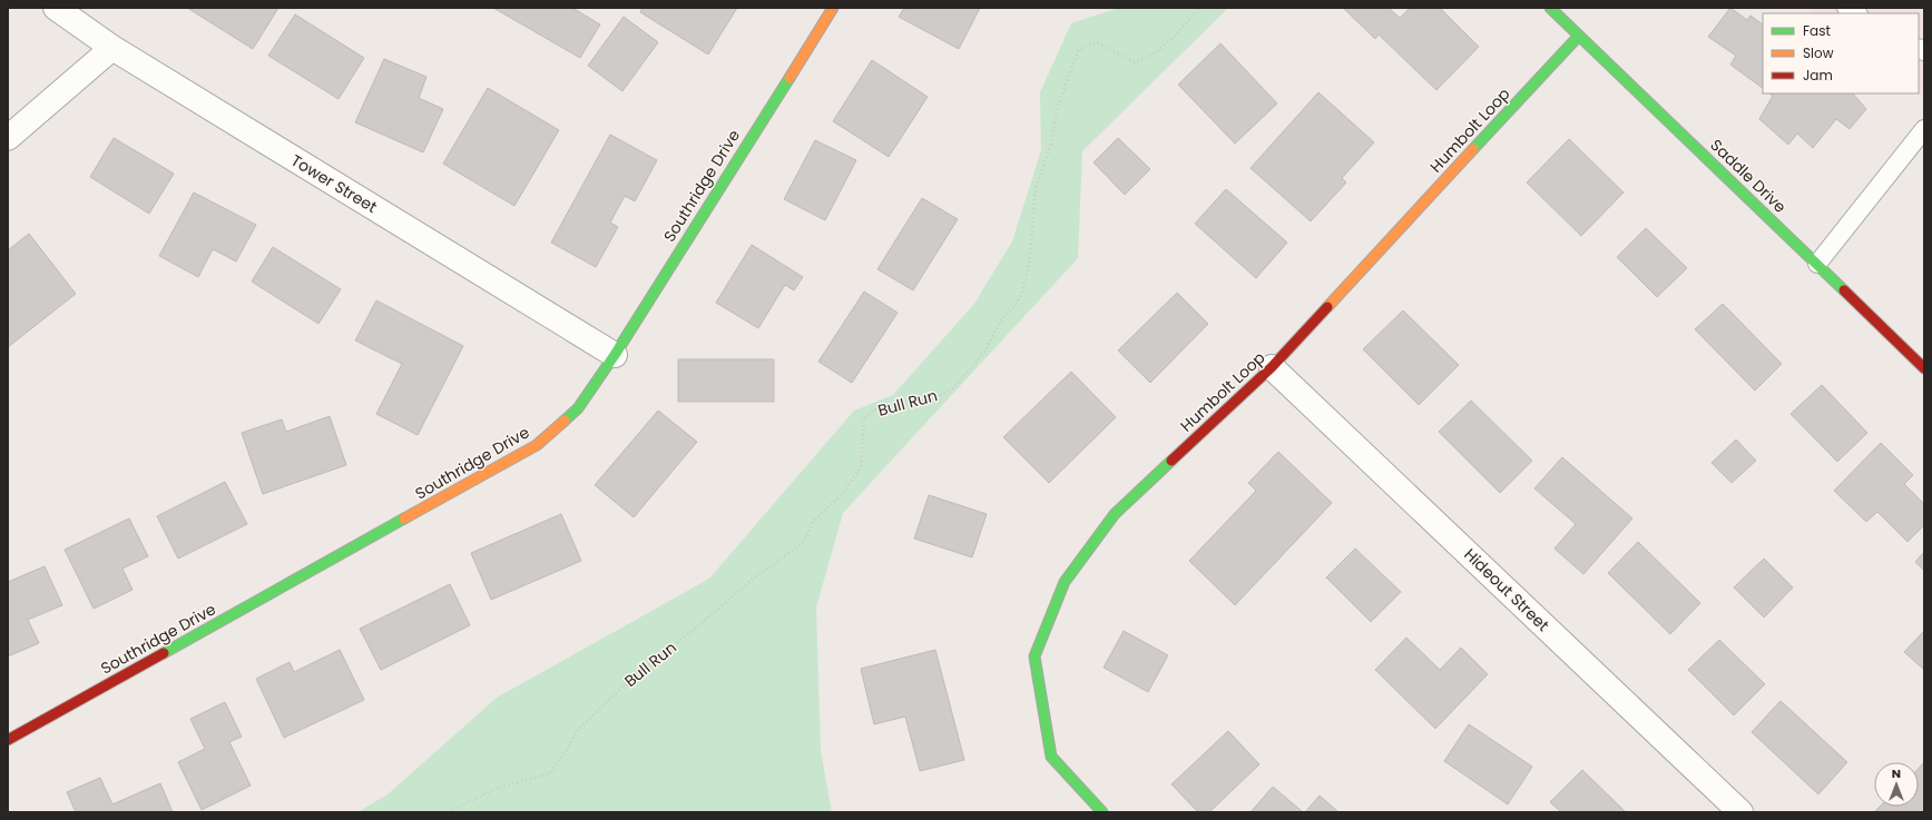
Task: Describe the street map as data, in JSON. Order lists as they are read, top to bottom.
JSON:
{
  "streets": {
    "street": [
      "Humbolt Loop",
      "Saddle Drive",
      "Tower Street",
      "Southridge Drive",
      "Hideout Street"
    ],
    "path": ["Bull Run"]
  },
  "crossings": [
    ["Humbolt Loop", "Saddle Drive"],
    ["Humbolt Loop", "Hideout Street"],
    ["Tower Street", "Southridge Drive"]
  ],
  "legend": ["Fast", "Slow", "Jam"],
  "north": "top"
}
